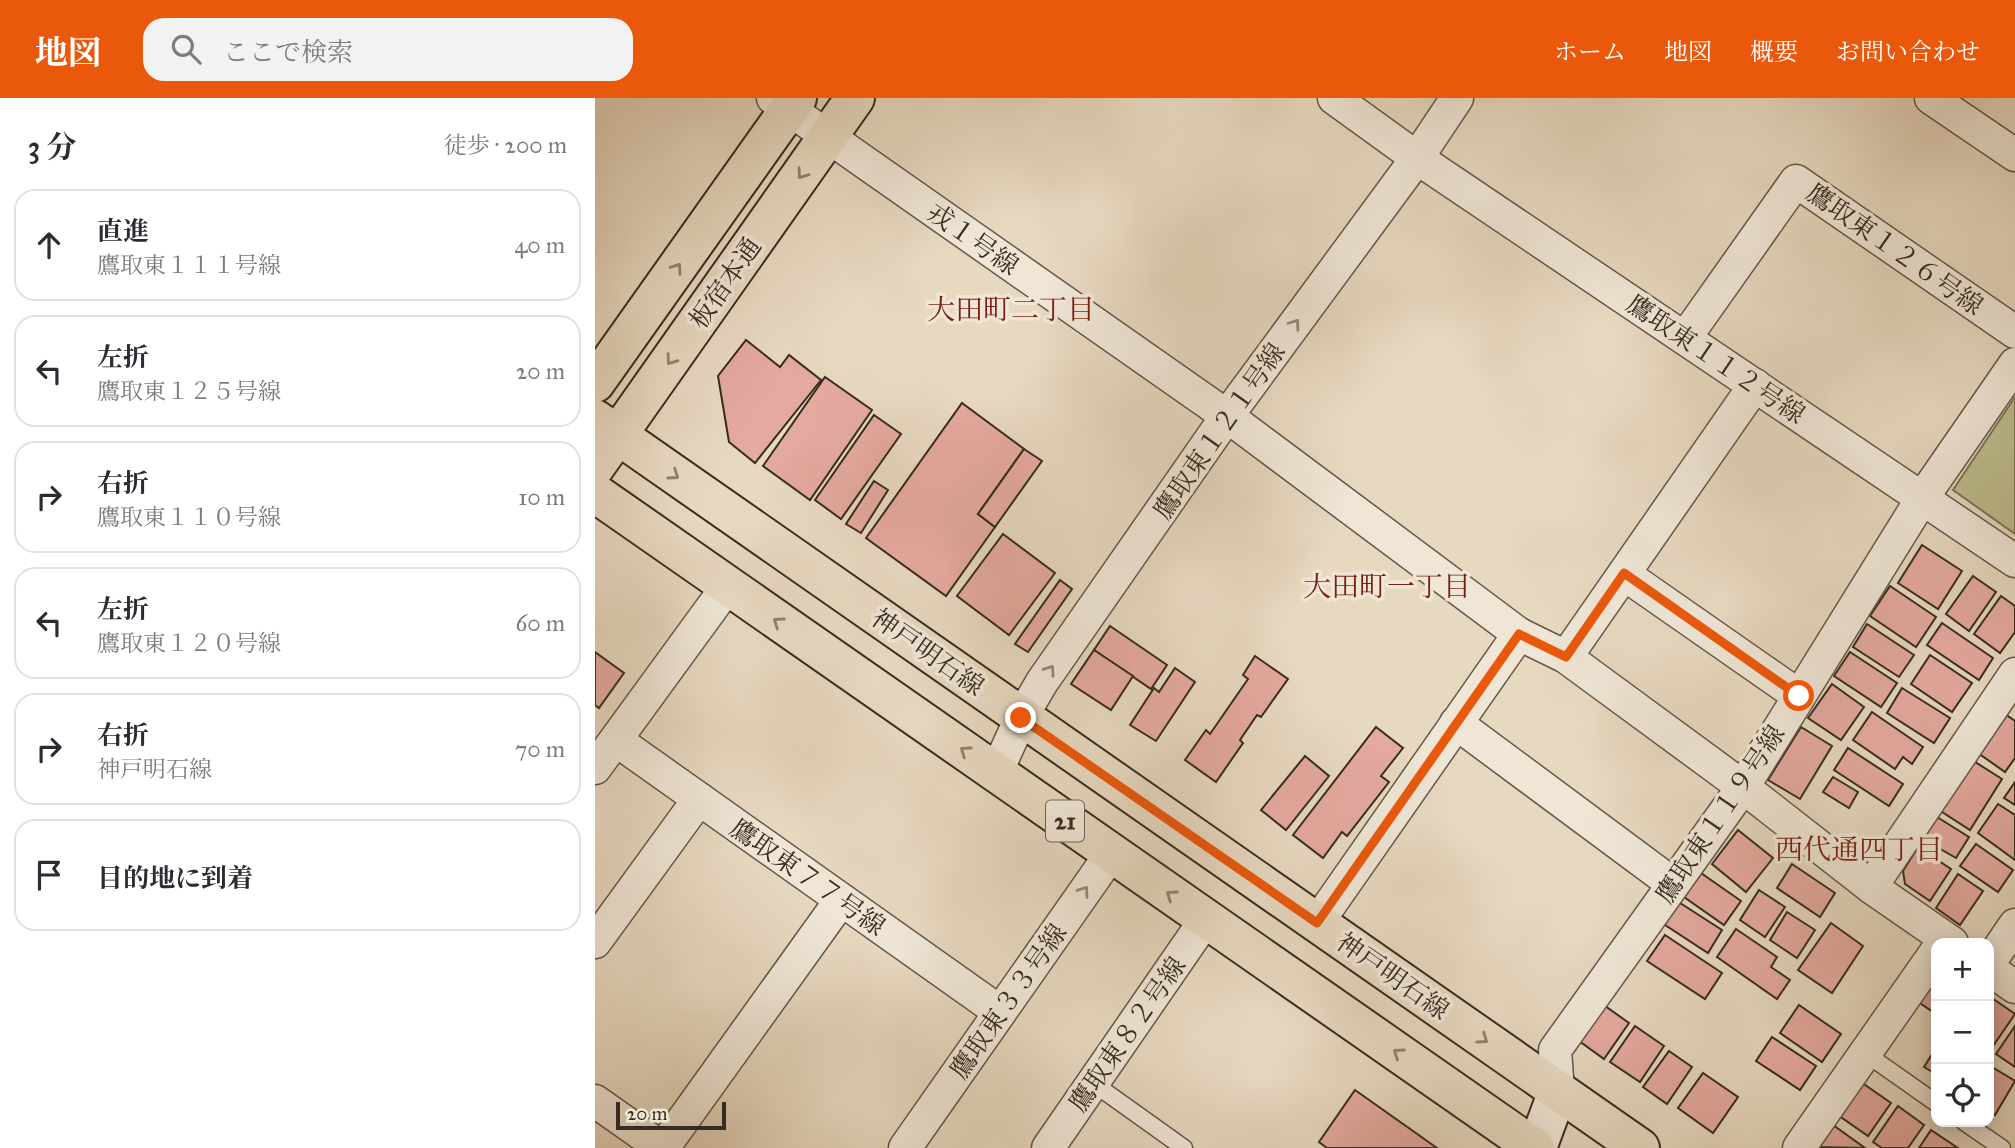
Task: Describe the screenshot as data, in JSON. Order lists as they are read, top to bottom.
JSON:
{
  "streets": {
    "main road": ["板宿本通", "神戸明石線", "21"],
    "street": [
      "戎１号線",
      "鷹取東１２６号線",
      "鷹取東１１２号線",
      "鷹取東１２１号線",
      "鷹取東１１９号線",
      "鷹取東７７号線",
      "鷹取東３３号線",
      "鷹取東８２号線"
    ]
  },
  "crossings": [
    ["戎１号線", "板宿本通"],
    ["戎１号線", "鷹取東１２１号線"],
    ["戎１号線", "鷹取東１１９号線"],
    ["鷹取東１２６号線", "鷹取東１１２号線"],
    ["板宿本通", "神戸明石線"],
    ["鷹取東１１２号線", "鷹取東１２１号線"],
    ["鷹取東１１２号線", "鷹取東１１９号線"],
    ["鷹取東１２１号線", "神戸明石線"],
    ["鷹取東１２１号線", "21"],
    ["神戸明石線", "鷹取東１１９号線"],
    ["21", "鷹取東３３号線"],
    ["21", "鷹取東８２号線"],
    ["鷹取東７７号線", "鷹取東３３号線"]
  ],
  "one_way": ["鷹取東１２１号線", "鷹取東３３号線"],
  "districts": ["大田町二丁目", "大田町一丁目", "西代通四丁目"],
  "scale_bar": "20 m",
  "page": {
    "header": "地図",
    "search": "ここで検索",
    "nav": [
      "ホーム",
      "地図",
      "概要",
      "お問い合わせ"
    ],
    "heading": ["3 分", "徒歩 · 200 m"],
    "list": [
      ["直進", "鷹取東１１１号線", "40 m"],
      ["左折", "鷹取東１２５号線", "20 m"],
      ["右折", "鷹取東１１０号線", "10 m"],
      ["左折", "鷹取東１２０号線", "60 m"],
      ["右折", "神戸明石線", "70 m"],
      "目的地に到着"
    ],
    "map_buttons": ["+", "−"],
    "scale": "20 m"
  }
}
